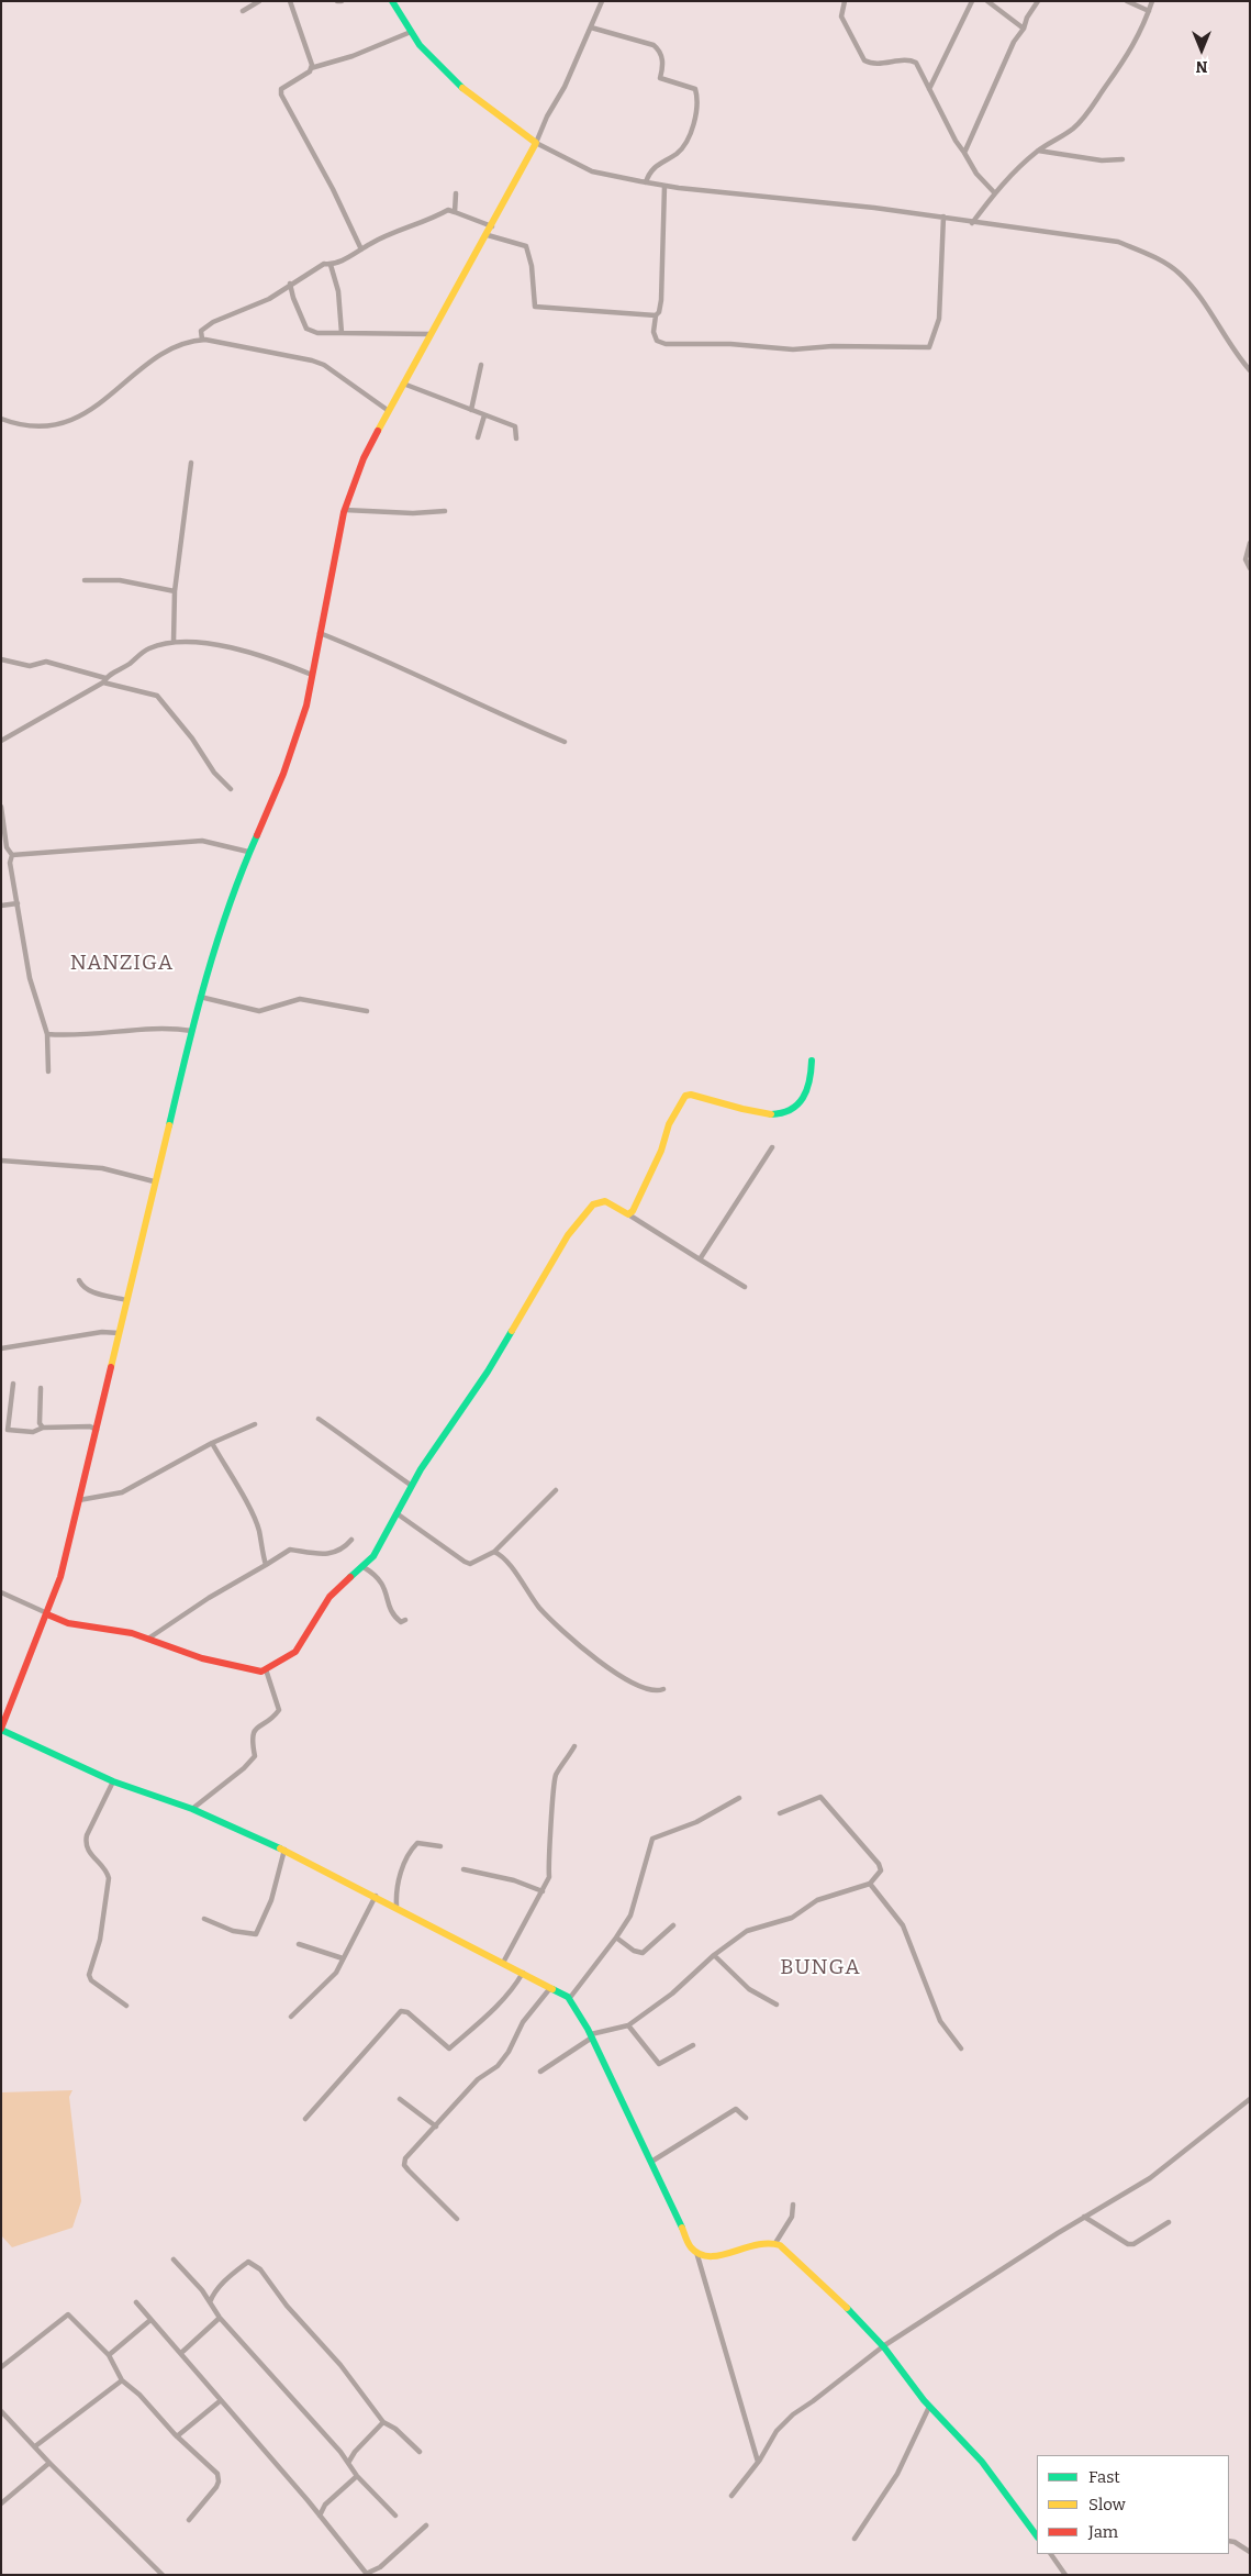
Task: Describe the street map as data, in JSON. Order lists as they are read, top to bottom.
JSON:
{
  "districts": ["NANZIGA", "BUNGA"],
  "legend": ["Fast", "Slow", "Jam"],
  "north": "bottom"
}
